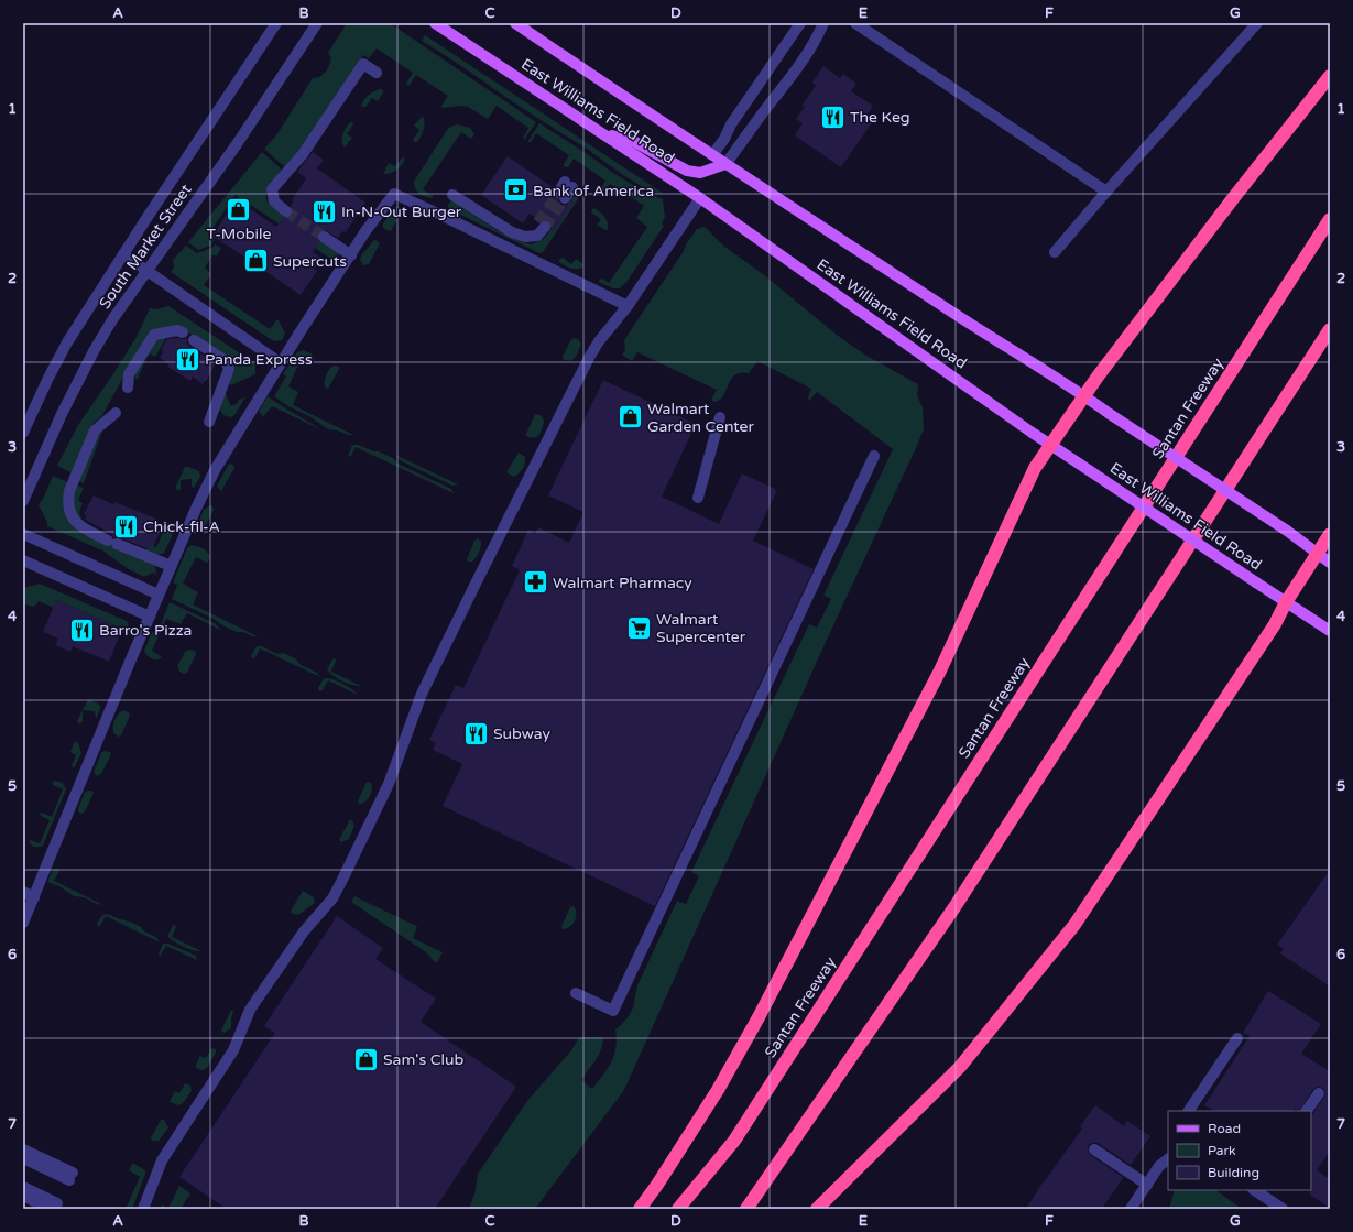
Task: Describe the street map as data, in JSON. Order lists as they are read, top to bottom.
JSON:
{
  "streets": {
    "highway": ["Santan Freeway"],
    "main road": ["East Williams Field Road"],
    "street": ["South Market Street"]
  },
  "places": {
    "restaurant": [
      "The Keg",
      "In-N-Out Burger",
      "Panda Express",
      "Chick-fil-A",
      "Barro's Pizza",
      "Subway"
    ],
    "bank": ["Bank of America"],
    "shop": [
      "T-Mobile",
      "Supercuts",
      "Walmart Garden Center",
      "Sam's Club"
    ],
    "pharmacy": ["Walmart Pharmacy"],
    "supermarket": ["Walmart Supercenter"]
  },
  "legend": ["Road", "Park", "Building"],
  "grid": {
    "columns": [
      "A",
      "B",
      "C",
      "D",
      "E",
      "F",
      "G"
    ],
    "rows": [
      "1",
      "2",
      "3",
      "4",
      "5",
      "6",
      "7"
    ]
  }
}
